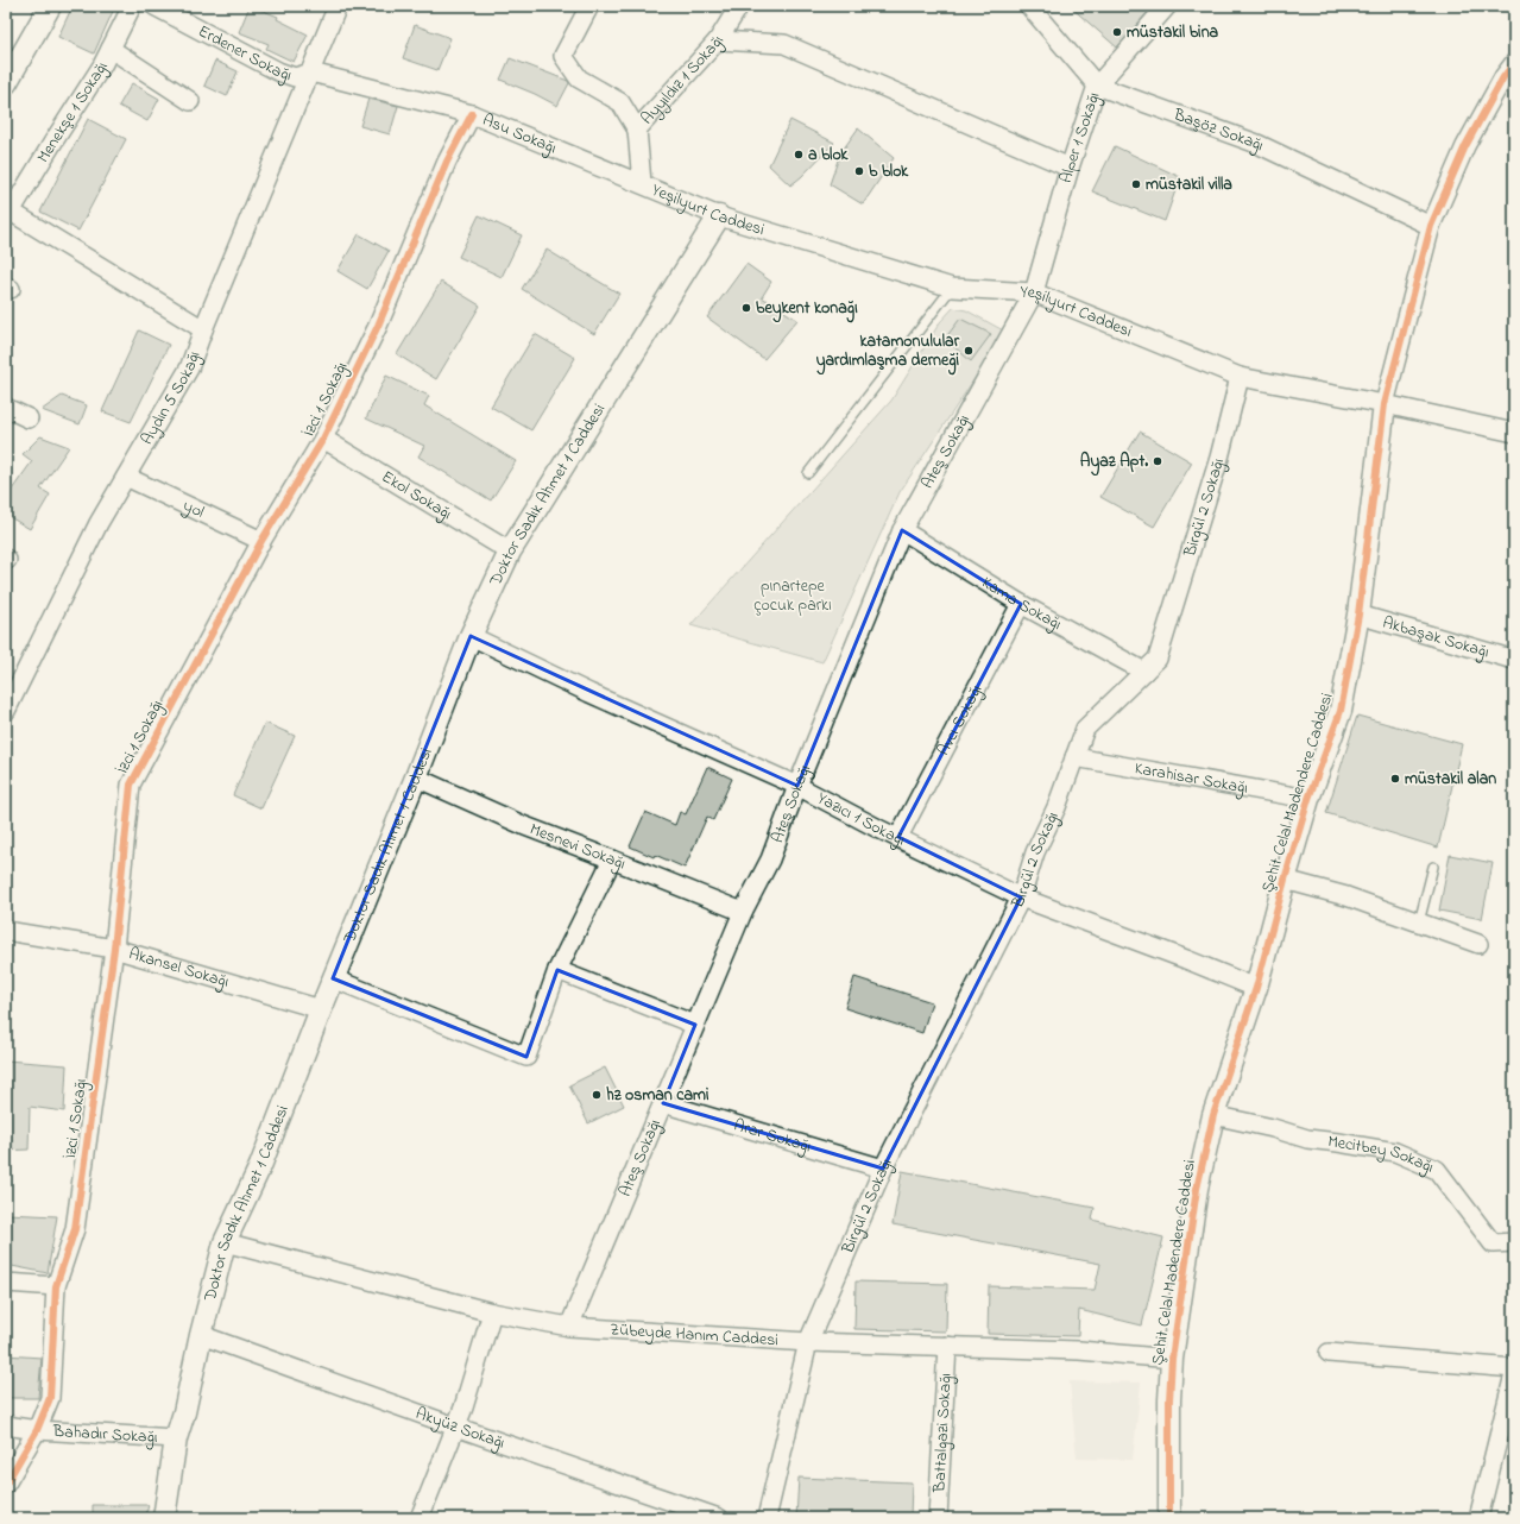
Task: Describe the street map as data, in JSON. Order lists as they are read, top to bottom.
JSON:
{
  "streets": {
    "street": [
      "Erdener Sokağı",
      "Ayyıldız 1 Sokağı",
      "Menekşe 1 Sokağı",
      "Başöz Sokağı",
      "Asu Sokağı",
      "Alper 1 Sokağı",
      "Yeşilyurt Caddesi",
      "Aydın 5 Sokağı",
      "İzci 1 Sokağı",
      "Ateş Sokağı",
      "Ekol Sokağı",
      "Doktor Sadık Ahmet 1 Caddesi",
      "Birgül 2 Sokağı",
      "yol",
      "Kama Sokağı",
      "Akbaşak Sokağı",
      "Avcı Sokağı",
      "Karahisar Sokağı",
      "Şehit Celal Madendere Caddesi",
      "Yazıcı 1 Sokağı",
      "Mesnevi Sokağı",
      "Akansel Sokağı",
      "Arar Sokağı",
      "Mecitbey Sokağı",
      "Zübeyde Hanım Caddesi",
      "Akyüz Sokağı",
      "Battalgazi Sokağı",
      "Bahadır Sokağı"
    ]
  },
  "crossings": [
    ["Erdener Sokağı", "Asu Sokağı"],
    ["Erdener Sokağı", "Aydın 5 Sokağı"],
    ["Ayyıldız 1 Sokağı", "Asu Sokağı"],
    ["Ayyıldız 1 Sokağı", "Yeşilyurt Caddesi"],
    ["Başöz Sokağı", "Alper 1 Sokağı"],
    ["Başöz Sokağı", "Şehit Celal Madendere Caddesi"],
    ["Asu Sokağı", "Yeşilyurt Caddesi"],
    ["Asu Sokağı", "Aydın 5 Sokağı"],
    ["Asu Sokağı", "İzci 1 Sokağı"],
    ["Alper 1 Sokağı", "Yeşilyurt Caddesi"],
    ["Alper 1 Sokağı", "Ateş Sokağı"],
    ["Yeşilyurt Caddesi", "Ateş Sokağı"],
    ["Yeşilyurt Caddesi", "Doktor Sadık Ahmet 1 Caddesi"],
    ["Yeşilyurt Caddesi", "Birgül 2 Sokağı"],
    ["Yeşilyurt Caddesi", "Şehit Celal Madendere Caddesi"],
    ["Aydın 5 Sokağı", "yol"],
    ["İzci 1 Sokağı", "Ekol Sokağı"],
    ["İzci 1 Sokağı", "yol"],
    ["İzci 1 Sokağı", "Akansel Sokağı"],
    ["İzci 1 Sokağı", "Bahadır Sokağı"],
    ["Ateş Sokağı", "Kama Sokağı"],
    ["Ateş Sokağı", "Yazıcı 1 Sokağı"],
    ["Ateş Sokağı", "Mesnevi Sokağı"],
    ["Ateş Sokağı", "Arar Sokağı"],
    ["Ateş Sokağı", "Zübeyde Hanım Caddesi"],
    ["Ekol Sokağı", "Doktor Sadık Ahmet 1 Caddesi"],
    ["Doktor Sadık Ahmet 1 Caddesi", "Yazıcı 1 Sokağı"],
    ["Doktor Sadık Ahmet 1 Caddesi", "Mesnevi Sokağı"],
    ["Doktor Sadık Ahmet 1 Caddesi", "Akansel Sokağı"],
    ["Doktor Sadık Ahmet 1 Caddesi", "Zübeyde Hanım Caddesi"],
    ["Doktor Sadık Ahmet 1 Caddesi", "Akyüz Sokağı"],
    ["Doktor Sadık Ahmet 1 Caddesi", "Bahadır Sokağı"],
    ["Birgül 2 Sokağı", "Kama Sokağı"],
    ["Birgül 2 Sokağı", "Karahisar Sokağı"],
    ["Birgül 2 Sokağı", "Yazıcı 1 Sokağı"],
    ["Birgül 2 Sokağı", "Arar Sokağı"],
    ["Birgül 2 Sokağı", "Zübeyde Hanım Caddesi"],
    ["Kama Sokağı", "Avcı Sokağı"],
    ["Akbaşak Sokağı", "Şehit Celal Madendere Caddesi"],
    ["Avcı Sokağı", "Yazıcı 1 Sokağı"],
    ["Karahisar Sokağı", "Şehit Celal Madendere Caddesi"],
    ["Şehit Celal Madendere Caddesi", "Yazıcı 1 Sokağı"],
    ["Şehit Celal Madendere Caddesi", "Mecitbey Sokağı"],
    ["Şehit Celal Madendere Caddesi", "Zübeyde Hanım Caddesi"],
    ["Zübeyde Hanım Caddesi", "Battalgazi Sokağı"]
  ],
  "parks": ["pınartepe çocuk parkı"],
  "places": [
    "müstakil bina",
    "a blok",
    "b blok",
    "müstakil villa",
    "beykent konağı",
    "katamonulular yardımlaşma derneği",
    "Ayaz Apt.",
    "müstakil alan",
    "hz osman cami"
  ]
}
